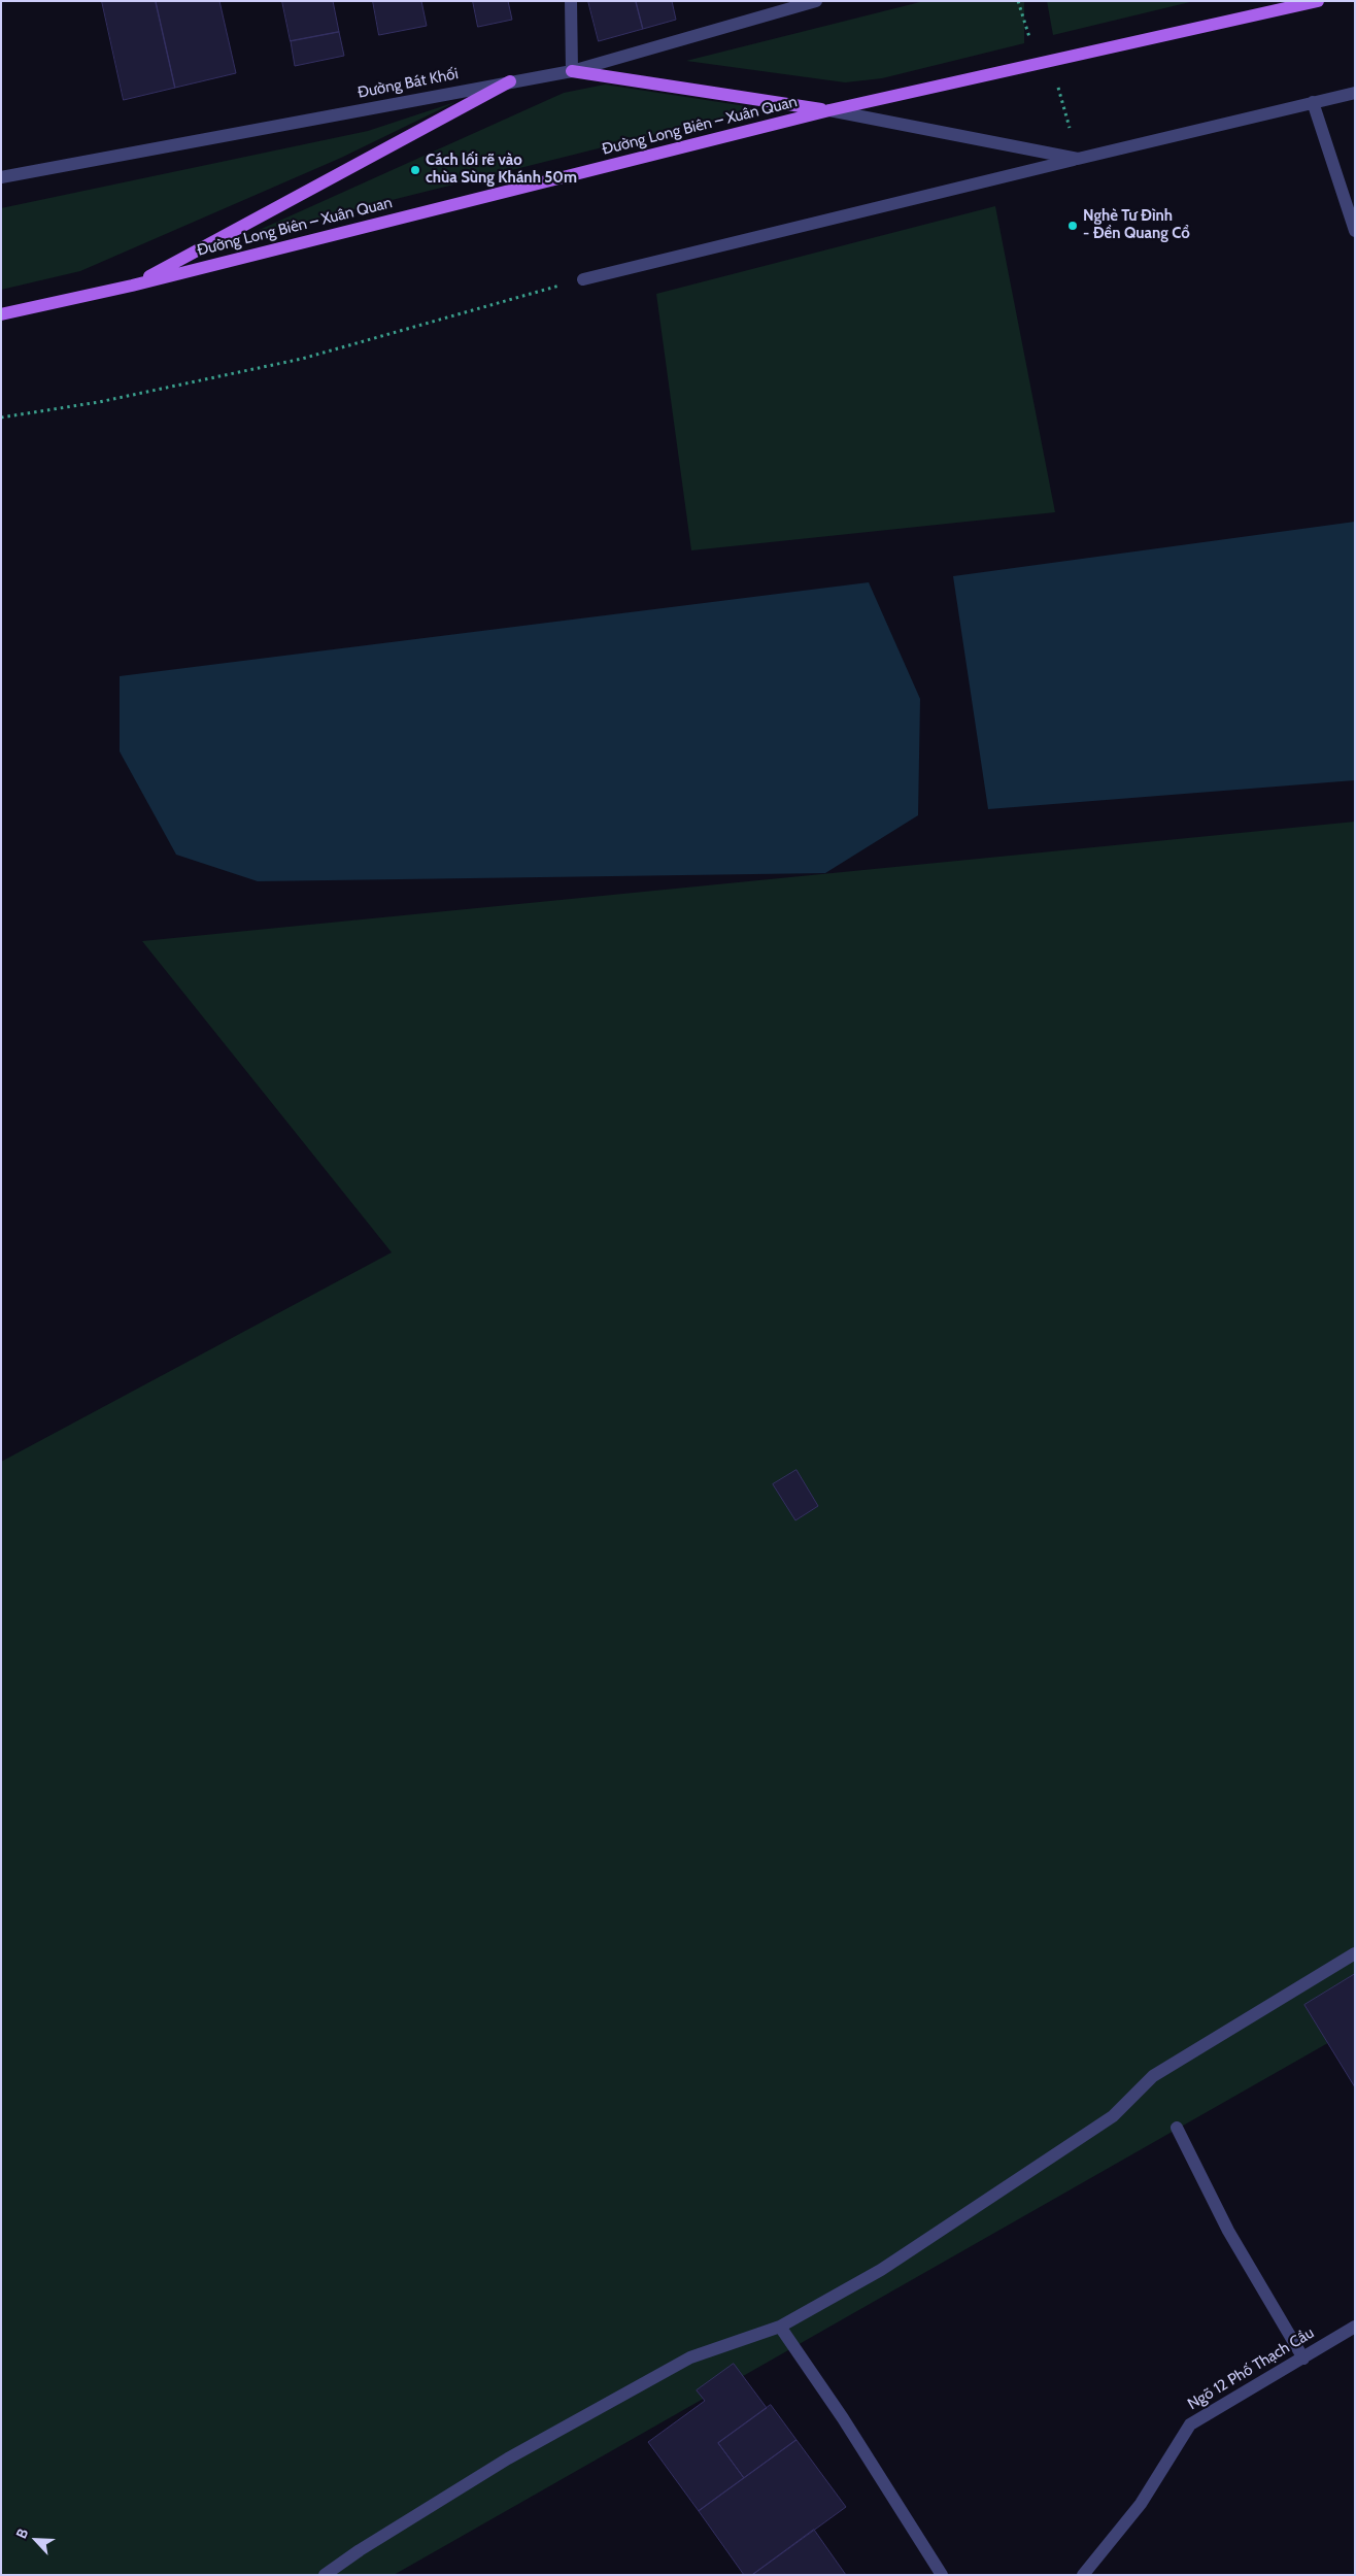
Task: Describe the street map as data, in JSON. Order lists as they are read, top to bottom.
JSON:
{
  "streets": {
    "main road": ["Đường Long Biên – Xuân Quan"],
    "street": ["Đường Bát Khối", "Ngõ 12 Phố Thạch Cầu"]
  },
  "places": ["Cách lối rẽ vào chùa Sùng Khánh 50m", "Nghè Tư Đình - Đền Quang Cổ"],
  "north": "top left"
}
